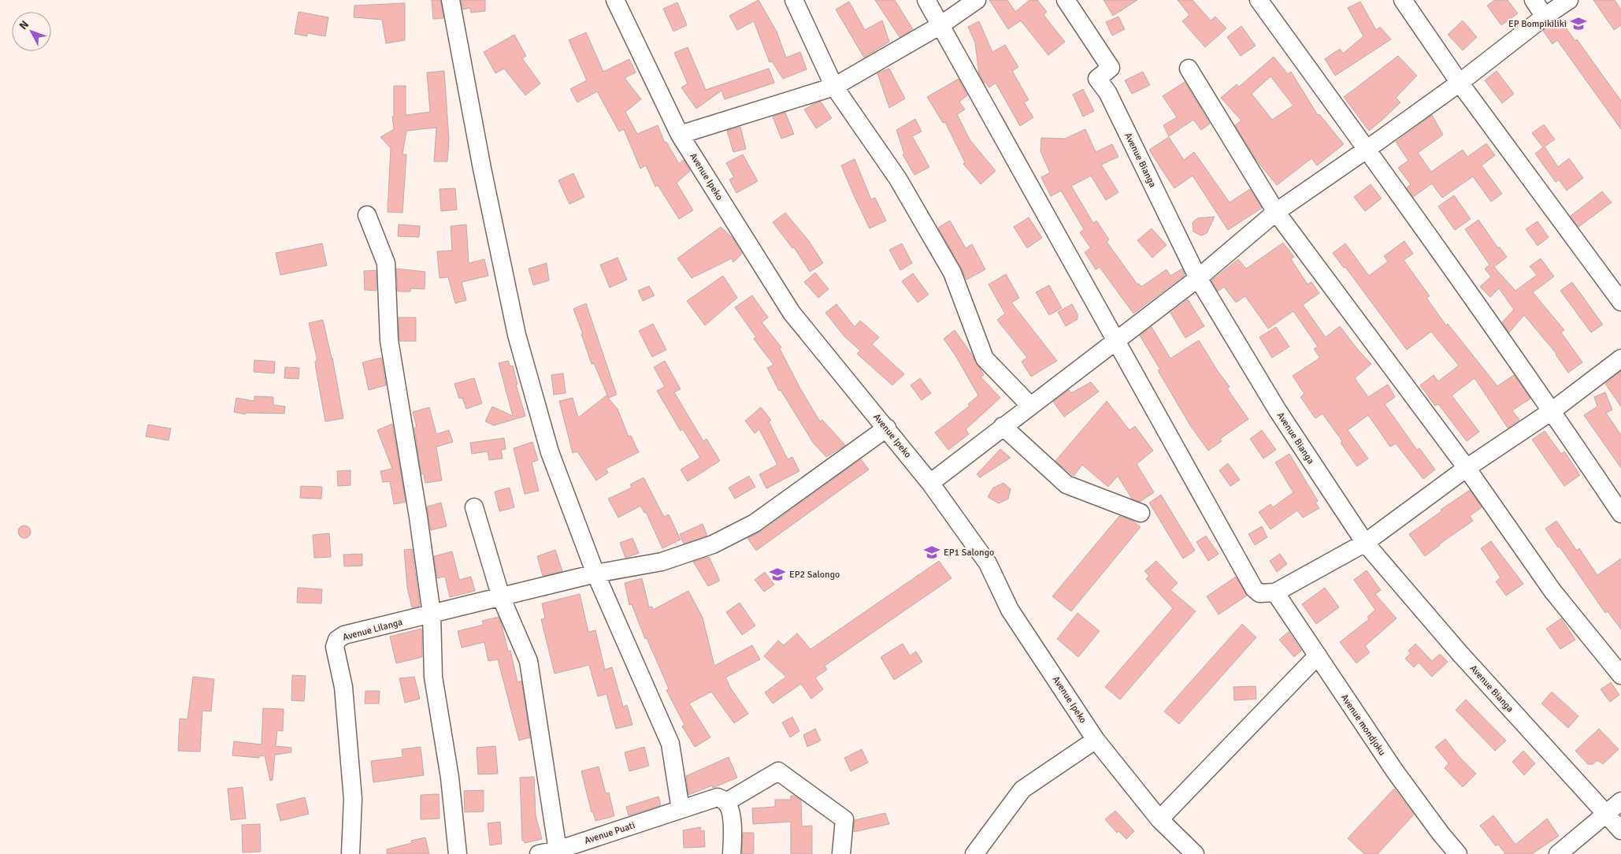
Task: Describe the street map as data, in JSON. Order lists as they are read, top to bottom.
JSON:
{
  "streets": {
    "street": [
      "Avenue Bianga",
      "Avenue Ipeko",
      "Avenue Lilanga",
      "Avenue mondjoku",
      "Avenue Puati"
    ]
  },
  "crossings": [
    ["Avenue Ipeko", "Avenue Lilanga"]
  ],
  "places": {
    "school or university": ["EP Bompikiliki", "EP1 Salongo", "EP2 Salongo"]
  },
  "north": "top left"
}
